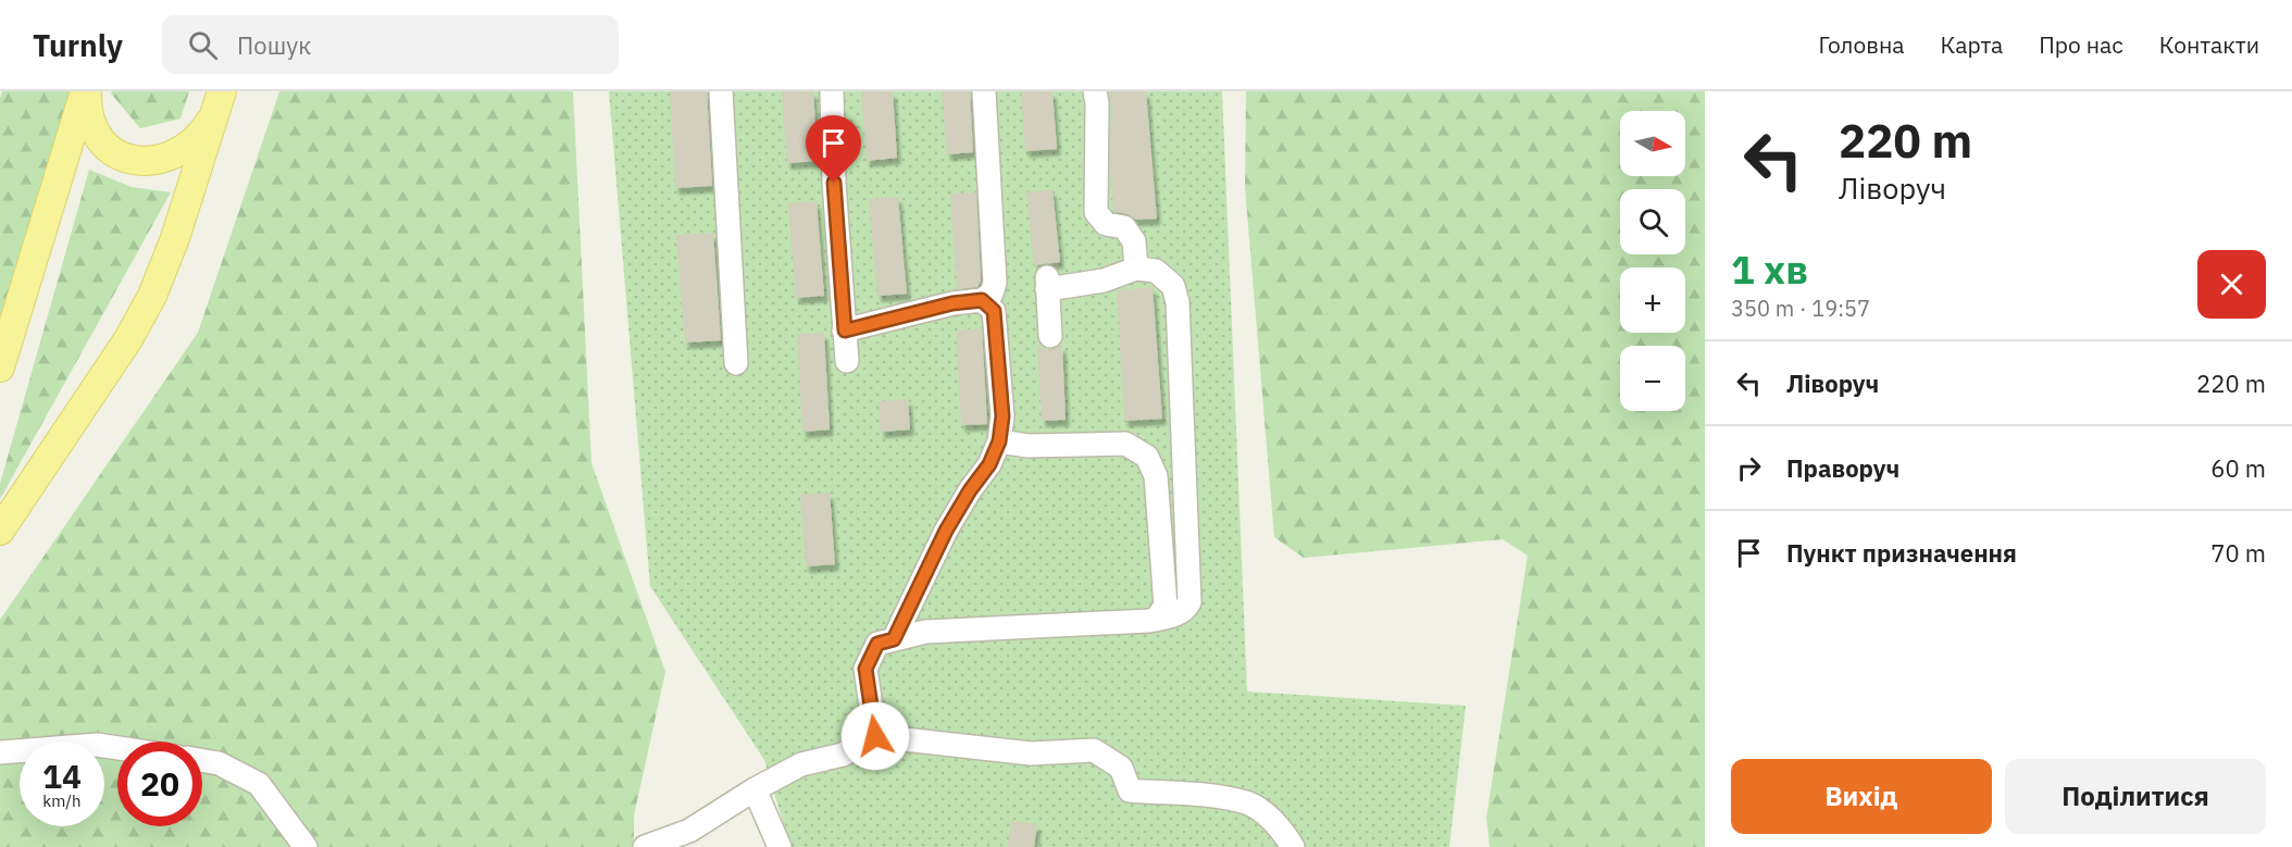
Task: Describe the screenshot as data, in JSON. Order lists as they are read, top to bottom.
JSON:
{
  "north": "right",
  "page": {
    "header": "Turnly",
    "search": "Пошук",
    "nav": [
      "Головна",
      "Карта",
      "Про нас",
      "Контакти"
    ],
    "turn": ["220 m", "Ліворуч"],
    "map_buttons": ["+", "−"],
    "heading": ["1 хв", "350 m · 19:57"],
    "list": [
      {
        "name": "Ліворуч",
        "value": "220 m"
      },
      {
        "name": "Праворуч",
        "value": "60 m"
      },
      {
        "name": "Пункт призначення",
        "value": "70 m"
      }
    ],
    "speed": "14 km/h",
    "limit": "20",
    "buttons": ["Вихід", "Поділитися"]
  }
}
